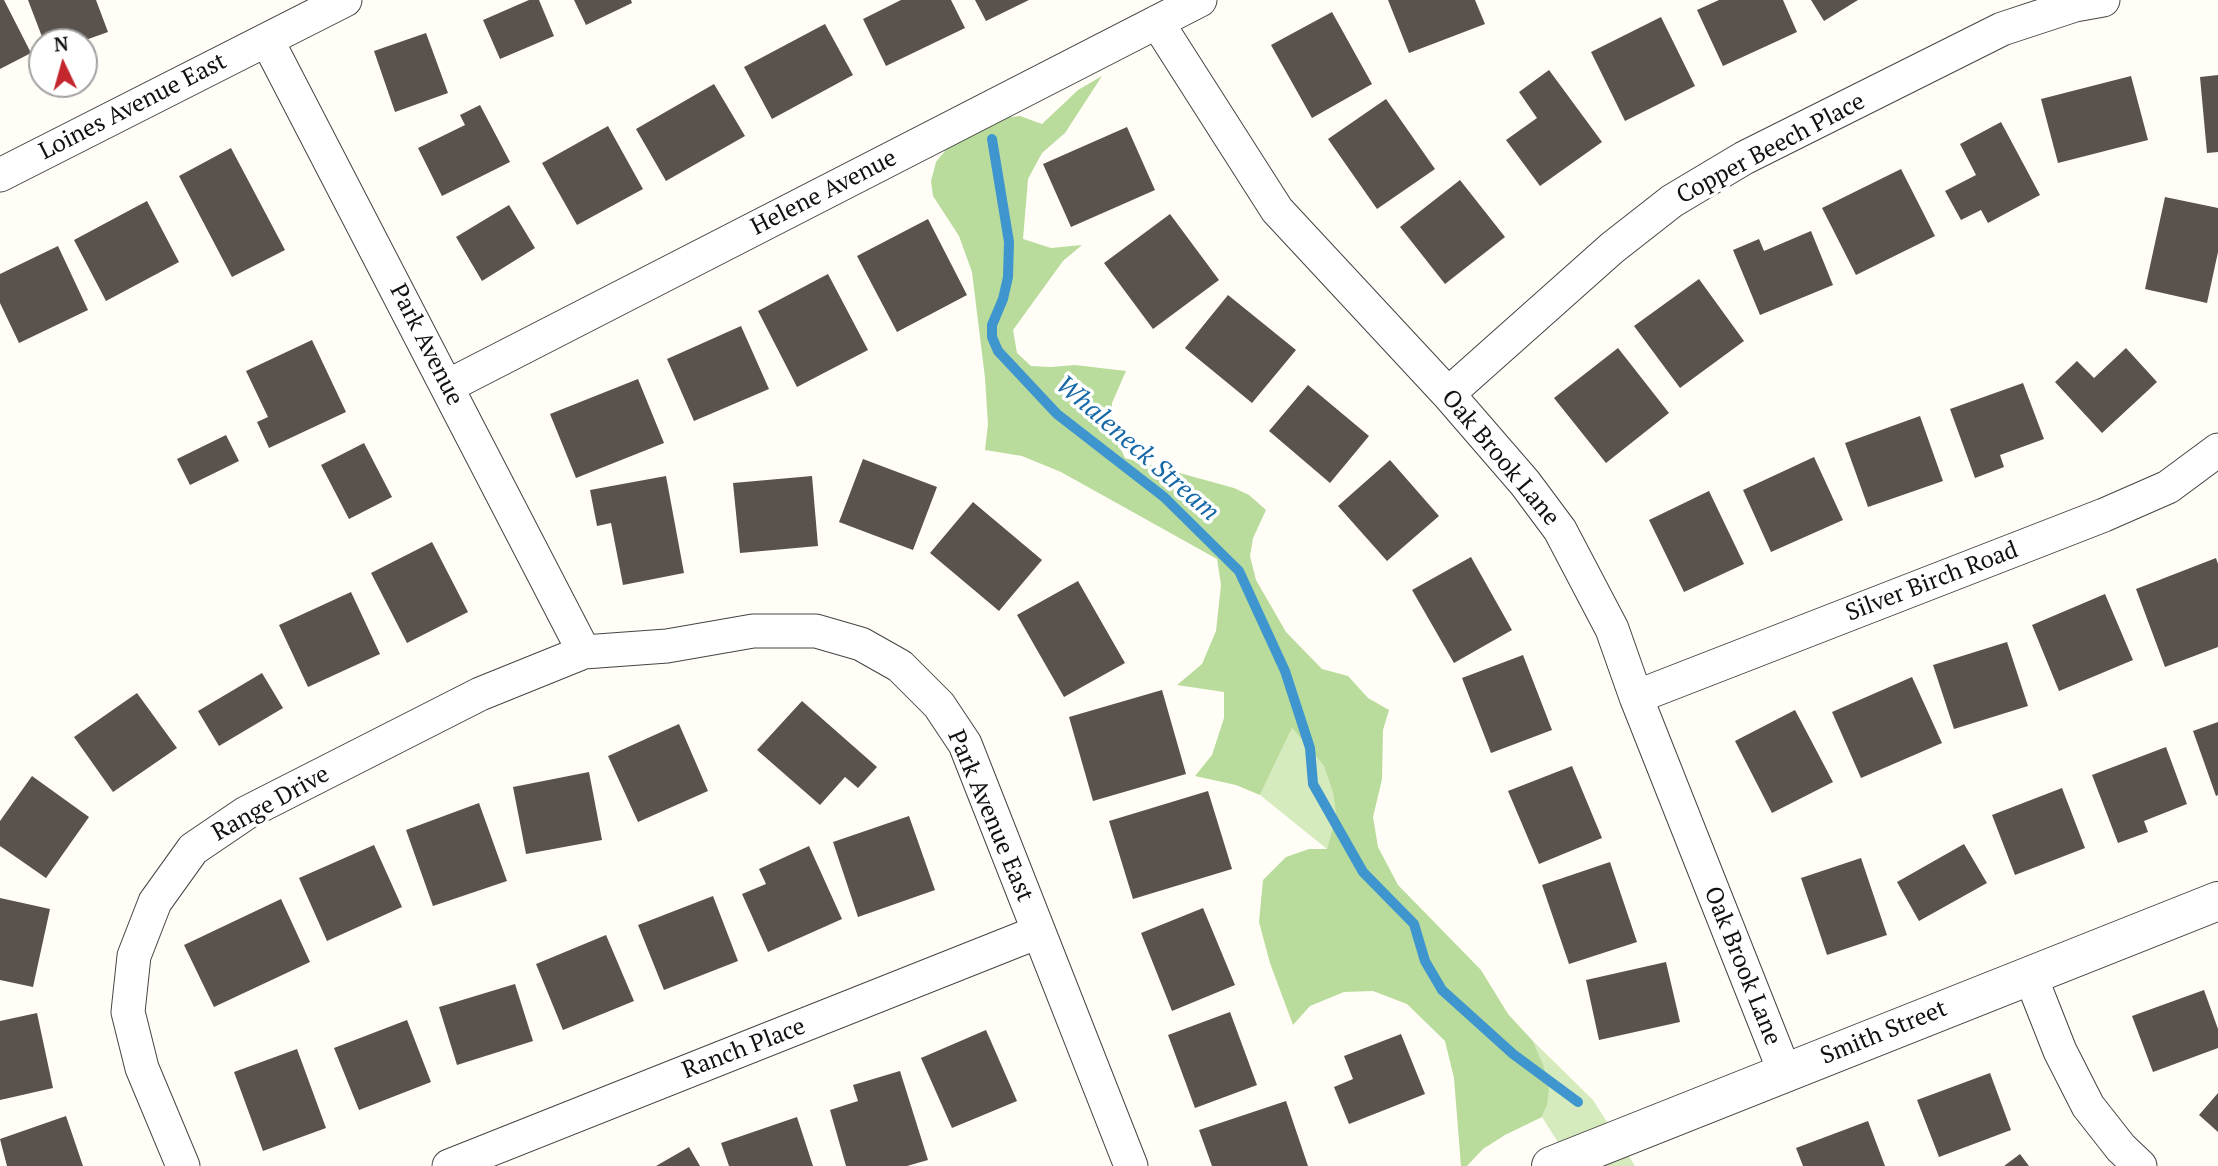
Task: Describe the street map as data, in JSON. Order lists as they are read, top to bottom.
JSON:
{
  "streets": {
    "street": [
      "Loines Avenue East",
      "Copper Beech Place",
      "Helene Avenue",
      "Park Avenue",
      "Oak Brook Lane",
      "Silver Birch Road",
      "Range Drive",
      "Park Avenue East",
      "Smith Street",
      "Ranch Place"
    ]
  },
  "crossings": [
    ["Loines Avenue East", "Park Avenue"],
    ["Copper Beech Place", "Oak Brook Lane"],
    ["Helene Avenue", "Park Avenue"],
    ["Helene Avenue", "Oak Brook Lane"],
    ["Park Avenue", "Range Drive"],
    ["Park Avenue", "Park Avenue East"],
    ["Oak Brook Lane", "Silver Birch Road"],
    ["Oak Brook Lane", "Smith Street"],
    ["Range Drive", "Park Avenue East"],
    ["Park Avenue East", "Ranch Place"]
  ],
  "water": ["Whaleneck Stream"],
  "north": "top"
}
